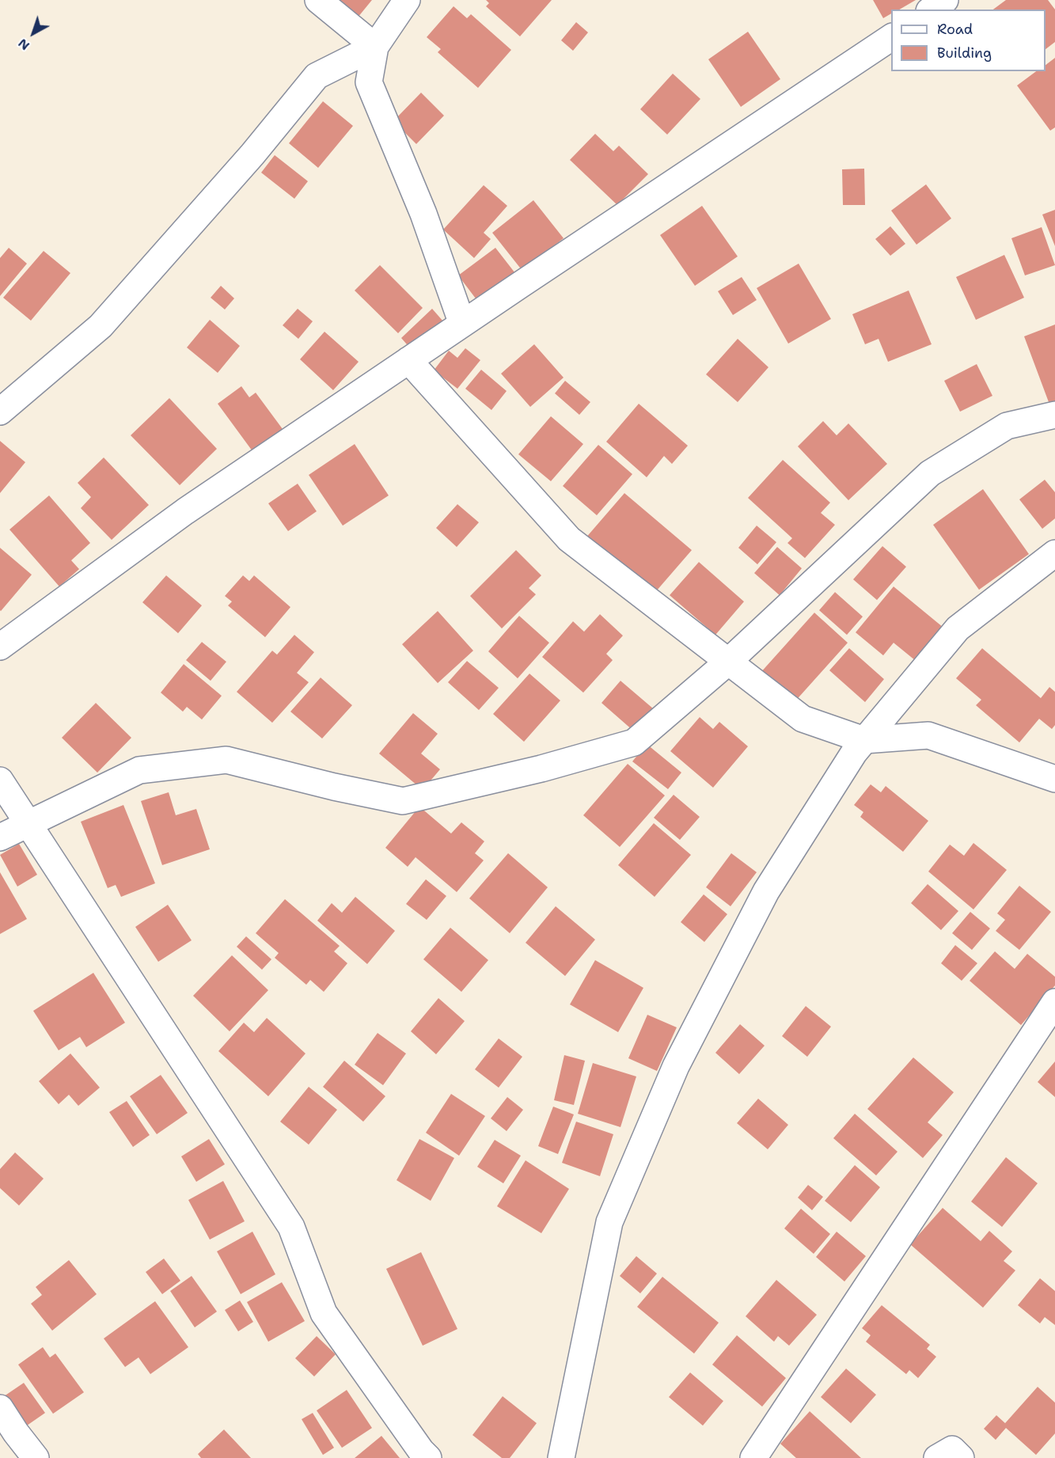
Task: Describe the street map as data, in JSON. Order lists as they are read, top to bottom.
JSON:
{
  "legend": ["Road", "Building"],
  "north": "bottom left"
}
